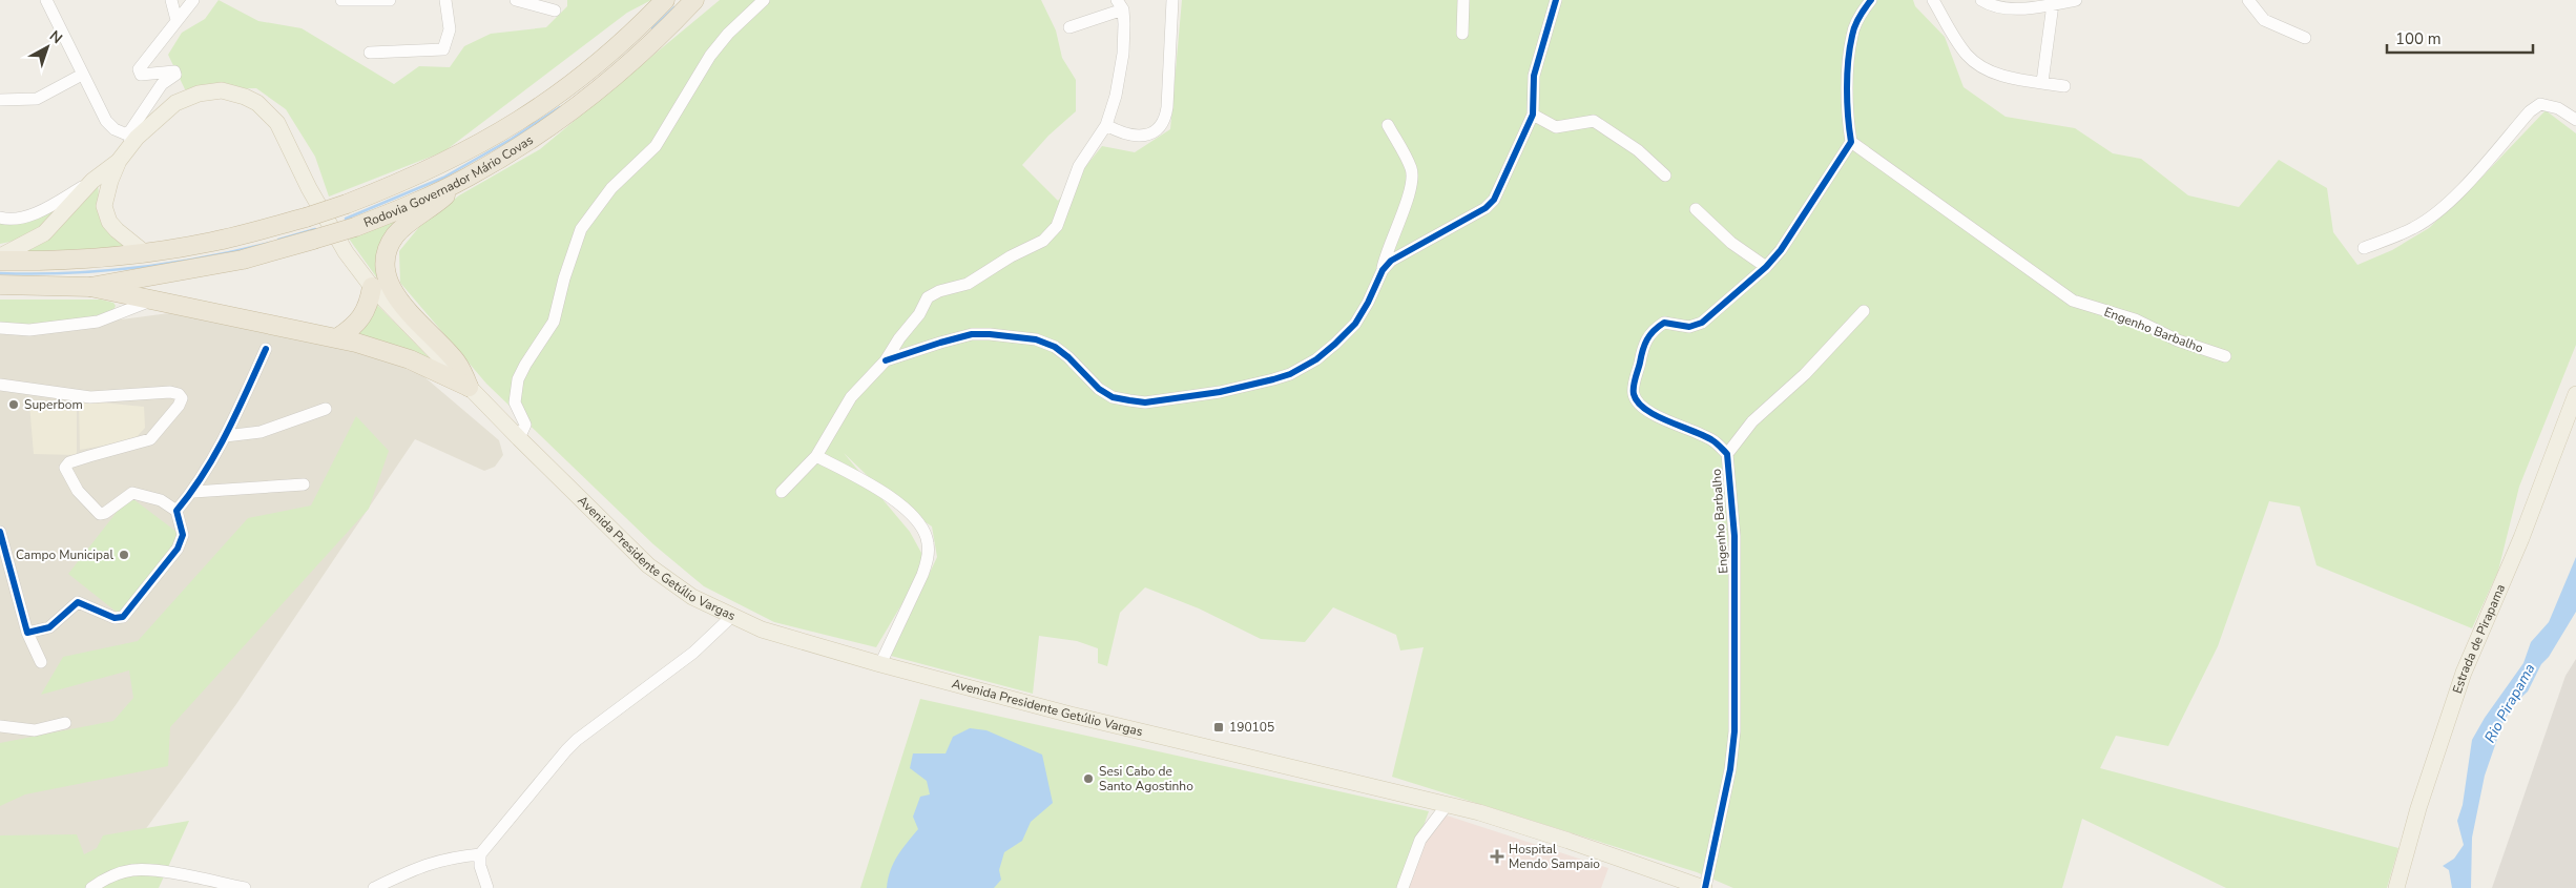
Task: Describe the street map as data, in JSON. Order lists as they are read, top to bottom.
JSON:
{
  "streets": {
    "highway": ["Rodovia Governador Mário Covas"],
    "main road": ["Avenida Presidente Getúlio Vargas", "Estrada de Pirapama"],
    "street": ["Engenho Barbalho"]
  },
  "crossings": [
    ["Engenho Barbalho", "Avenida Presidente Getúlio Vargas"]
  ],
  "water": ["Rio Pirapama"],
  "places": {
    "other": ["Superbom", "Campo Municipal", "Sesi Cabo de Santo Agostinho"],
    "transit": ["190105"],
    "health": ["Hospital Mendo Sampaio"]
  },
  "scale_bar": "100 m",
  "north": "top right"
}
